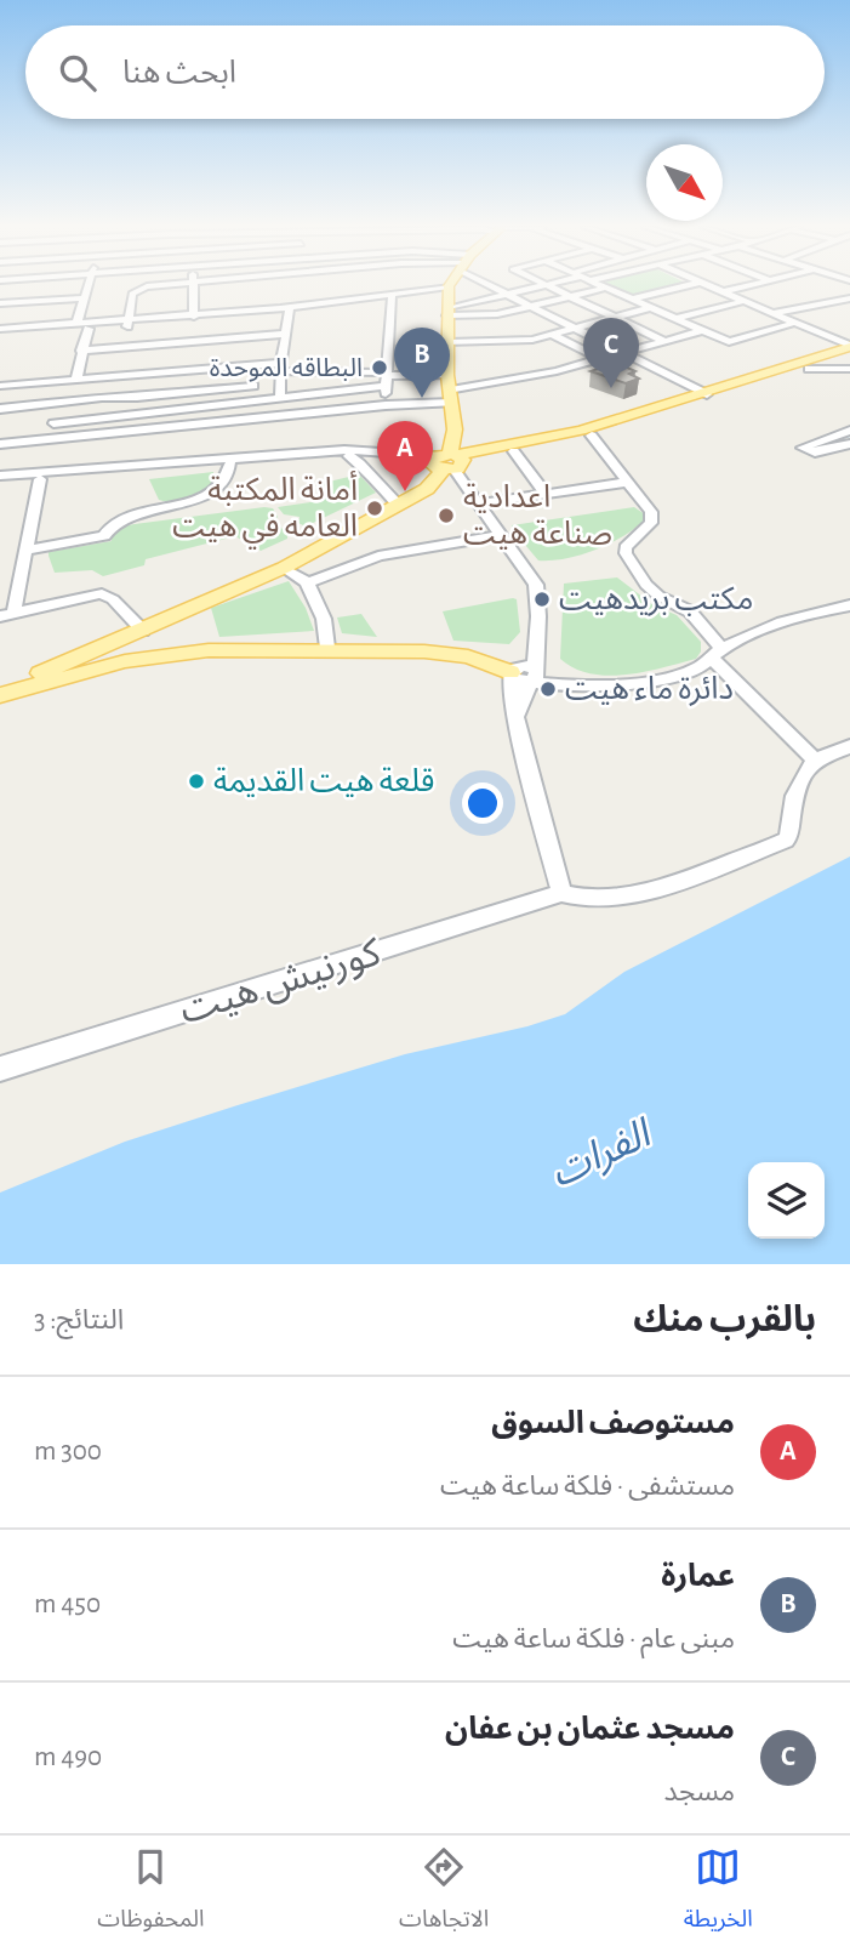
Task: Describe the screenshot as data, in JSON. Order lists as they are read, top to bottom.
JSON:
{
  "streets": {
    "street": ["كورنيش هيت"]
  },
  "water": ["الفرات"],
  "places": [
    "البطاقه الموحدة",
    "أمانة المكتبة العامه في هيت",
    "اعدادية صناعة هيت",
    "مكتب بريدهيت",
    "دائرة ماء هيت",
    "قلعة هيت القديمة"
  ],
  "north": "bottom right",
  "page": {
    "search": "ابحث هنا",
    "pins": ["C", "B", "A"],
    "heading": ["بالقرب منك", "النتائج: 3"],
    "list": [
      {
        "mark": "A",
        "name": "مستوصف السوق",
        "note": "مستشفى · فلكة ساعة هيت",
        "value": "300 m"
      },
      {
        "mark": "B",
        "name": "عمارة",
        "note": "مبنى عام · فلكة ساعة هيت",
        "value": "450 m"
      },
      {
        "mark": "C",
        "name": "مسجد عثمان بن عفان",
        "note": "مسجد",
        "value": "490 m"
      }
    ],
    "nav": ["الخريطة", "الاتجاهات", "المحفوظات"]
  }
}
